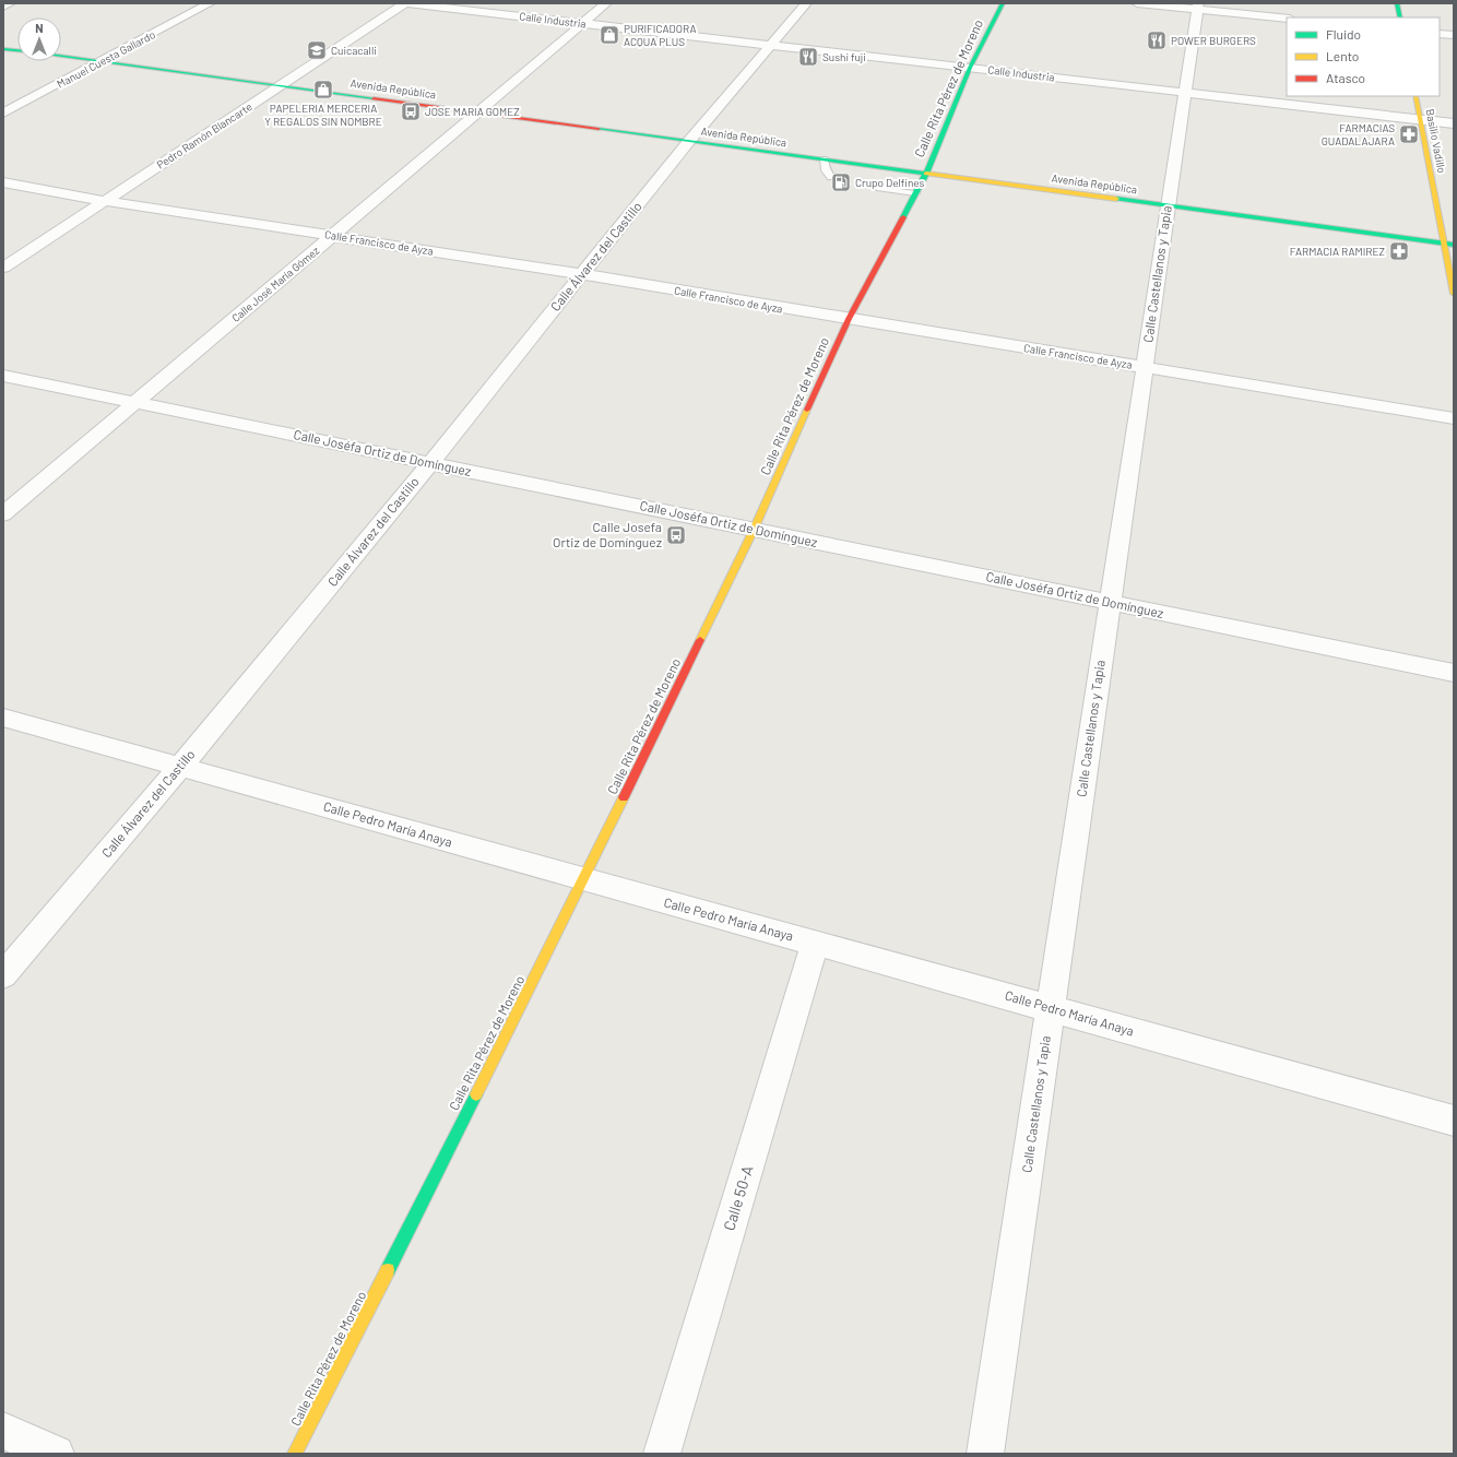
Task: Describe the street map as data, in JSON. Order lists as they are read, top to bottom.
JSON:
{
  "streets": {
    "street": [
      "Calle Industria",
      "Manuel Cuesta Gallardo",
      "Avenida República",
      "Calle Rita Pérez de Moreno",
      "Pedro Ramón Blancarte",
      "Basilio Vadillo",
      "Calle Francisco de Ayza",
      "Calle Álvarez del Castillo",
      "Calle Castellanos y Tapia",
      "Calle José María Gómez",
      "Calle Joséfa Ortiz de Domínguez",
      "Calle Pedro María Anaya",
      "Calle 50-A"
    ]
  },
  "crossings": [
    ["Calle Industria", "Calle Rita Pérez de Moreno"],
    ["Calle Industria", "Pedro Ramón Blancarte"],
    ["Calle Industria", "Basilio Vadillo"],
    ["Calle Industria", "Calle Álvarez del Castillo"],
    ["Calle Industria", "Calle Castellanos y Tapia"],
    ["Calle Industria", "Calle José María Gómez"],
    ["Manuel Cuesta Gallardo", "Avenida República"],
    ["Avenida República", "Calle Rita Pérez de Moreno"],
    ["Avenida República", "Pedro Ramón Blancarte"],
    ["Avenida República", "Basilio Vadillo"],
    ["Avenida República", "Calle Álvarez del Castillo"],
    ["Avenida República", "Calle Castellanos y Tapia"],
    ["Avenida República", "Calle José María Gómez"],
    ["Calle Rita Pérez de Moreno", "Calle Francisco de Ayza"],
    ["Calle Rita Pérez de Moreno", "Calle Joséfa Ortiz de Domínguez"],
    ["Calle Rita Pérez de Moreno", "Calle Pedro María Anaya"],
    ["Pedro Ramón Blancarte", "Calle Francisco de Ayza"],
    ["Calle Francisco de Ayza", "Calle Álvarez del Castillo"],
    ["Calle Francisco de Ayza", "Calle Castellanos y Tapia"],
    ["Calle Francisco de Ayza", "Calle José María Gómez"],
    ["Calle Álvarez del Castillo", "Calle Joséfa Ortiz de Domínguez"],
    ["Calle Álvarez del Castillo", "Calle Pedro María Anaya"],
    ["Calle Castellanos y Tapia", "Calle Joséfa Ortiz de Domínguez"],
    ["Calle Castellanos y Tapia", "Calle Pedro María Anaya"],
    ["Calle José María Gómez", "Calle Joséfa Ortiz de Domínguez"],
    ["Calle Pedro María Anaya", "Calle 50-A"]
  ],
  "places": {
    "shop": ["PURIFICADORA ACQUA PLUS", "PAPELERIA MERCERIA Y REGALOS SIN NOMBRE"],
    "restaurant": ["POWER BURGERS", "Sushi fuji"],
    "school or university": ["Cuicacalli"],
    "bus stop": ["JOSE MARIA GOMEZ", "Calle Josefa Ortiz de Domínguez"],
    "pharmacy": ["FARMACIAS GUADALAJARA", "FARMACIA RAMIREZ"],
    "fuel station": ["Crupo Delfines"]
  },
  "legend": ["Fluido", "Lento", "Atasco"],
  "north": "top"
}
